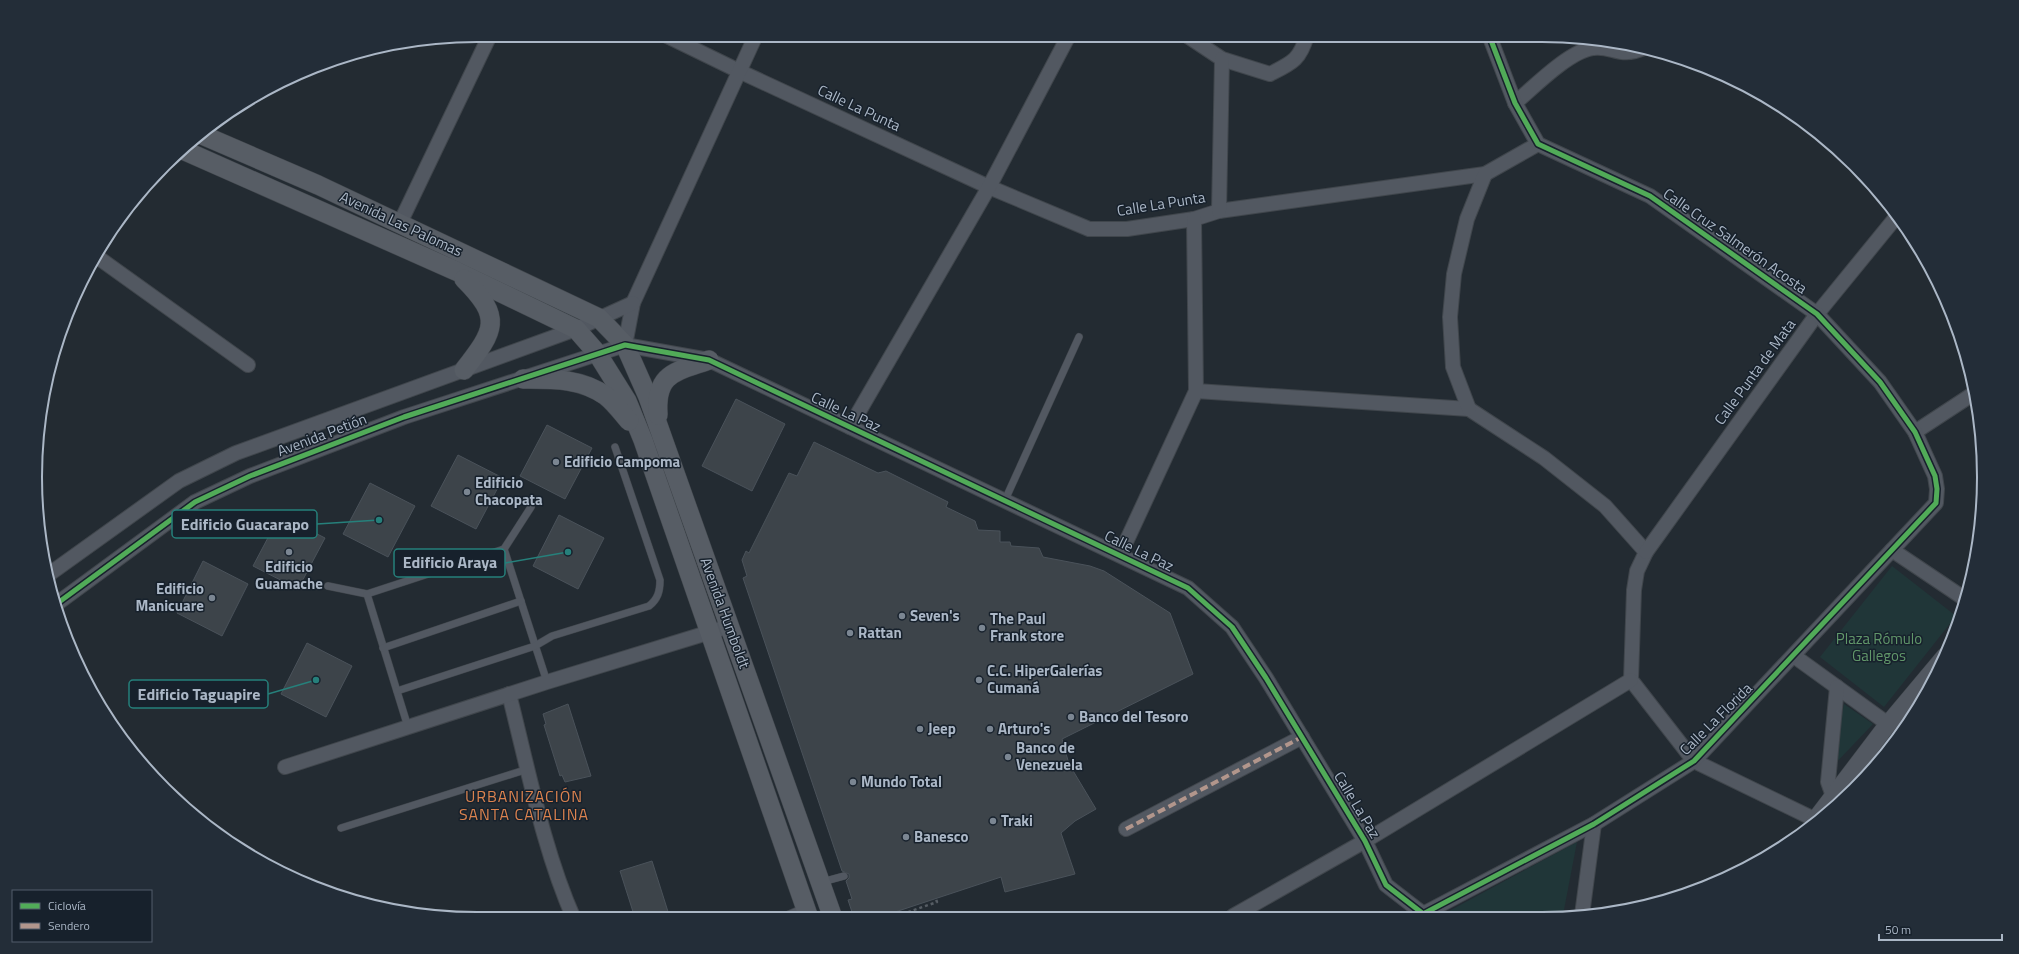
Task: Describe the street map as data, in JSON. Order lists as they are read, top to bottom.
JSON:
{
  "streets": {
    "main road": ["Avenida Las Palomas", "Avenida Humboldt"],
    "street": [
      "Calle La Punta",
      "Calle Cruz Salmerón Acosta",
      "Calle Punta de Mata",
      "Calle La Paz",
      "Avenida Petión",
      "Calle La Florida"
    ]
  },
  "crossings": [
    ["Calle La Punta", "Calle Cruz Salmerón Acosta"],
    ["Avenida Las Palomas", "Avenida Petión"],
    ["Avenida Las Palomas", "Avenida Humboldt"],
    ["Calle Cruz Salmerón Acosta", "Calle Punta de Mata"],
    ["Calle Cruz Salmerón Acosta", "Calle La Florida"],
    ["Calle La Paz", "Avenida Petión"],
    ["Calle La Paz", "Avenida Humboldt"],
    ["Avenida Petión", "Avenida Humboldt"]
  ],
  "districts": ["URBANIZACIÓN SANTA CATALINA"],
  "parks": ["Plaza Rómulo Gallegos"],
  "places": [
    "Edificio Campoma",
    "Edificio Chacopata",
    "Edificio Guacarapo",
    "Edificio Guamache",
    "Edificio Araya",
    "Edificio Manicuare",
    "Seven's",
    "The Paul Frank store",
    "Rattan",
    "Edificio Taguapire",
    "C.C. HiperGalerías Cumaná",
    "Banco del Tesoro",
    "Jeep",
    "Arturo's",
    "Banco de Venezuela",
    "Mundo Total",
    "Traki",
    "Banesco"
  ],
  "legend": ["Ciclovía", "Sendero"],
  "scale_bar": "50 m"
}
